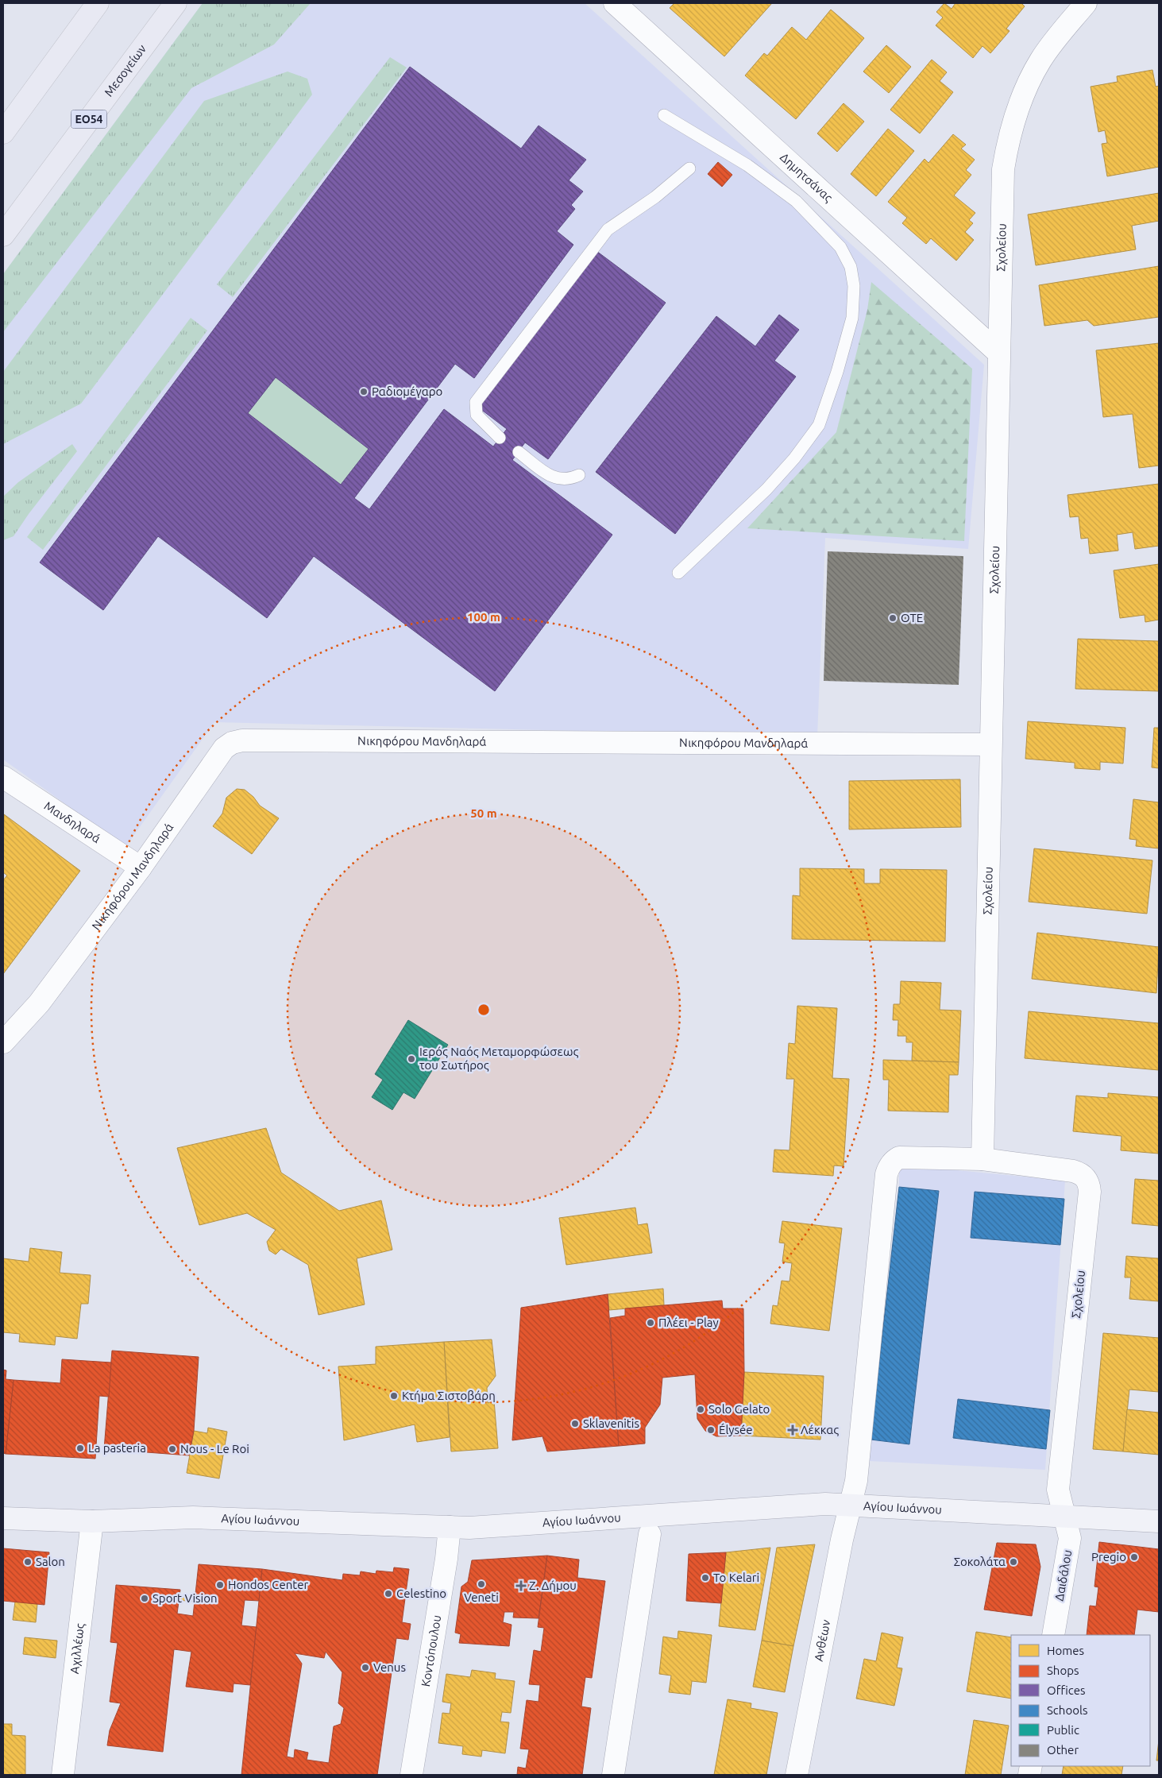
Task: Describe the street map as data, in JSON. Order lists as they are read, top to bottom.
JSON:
{
  "streets": {
    "main road": ["Μεσογείων", "ΕΟ54"],
    "street": [
      "Δημητσάνας",
      "Σχολείου",
      "Νικηφόρου Μανδηλαρά",
      "Μανδηλαρά",
      "Αγίου Ιωάννου",
      "Δαιδάλου",
      "Ανθέων",
      "Αχιλλέως",
      "Κοντόπουλου"
    ]
  },
  "crossings": [
    ["Δημητσάνας", "Σχολείου"],
    ["Σχολείου", "Νικηφόρου Μανδηλαρά"],
    ["Σχολείου", "Αγίου Ιωάννου"],
    ["Σχολείου", "Δαιδάλου"],
    ["Σχολείου", "Ανθέων"],
    ["Νικηφόρου Μανδηλαρά", "Μανδηλαρά"],
    ["Αγίου Ιωάννου", "Δαιδάλου"],
    ["Αγίου Ιωάννου", "Ανθέων"],
    ["Αγίου Ιωάννου", "Αχιλλέως"],
    ["Αγίου Ιωάννου", "Κοντόπουλου"]
  ],
  "places": {
    "other": [
      "Ραδιομέγαρο",
      "ΟΤΕ",
      "Ιερός Ναός Μεταμορφώσεως του Σωτήρος",
      "Πλέει - Play",
      "Κτήμα Σιστοβάρη",
      "Solo Gelato",
      "Sklavenitis",
      "Élysée",
      "La pasteria",
      "Nous - Le Roi",
      "Pregio",
      "Salon",
      "Σοκολάτα",
      "To Kelari",
      "Veneti",
      "Hondos Center",
      "Celestino",
      "Sport Vision",
      "Venus"
    ],
    "health": ["Λέκκας", "Ζ. Δήμου"]
  },
  "legend": [
    "Homes",
    "Shops",
    "Offices",
    "Schools",
    "Public",
    "Other"
  ],
  "rings": ["100 m", "50 m"]
}
